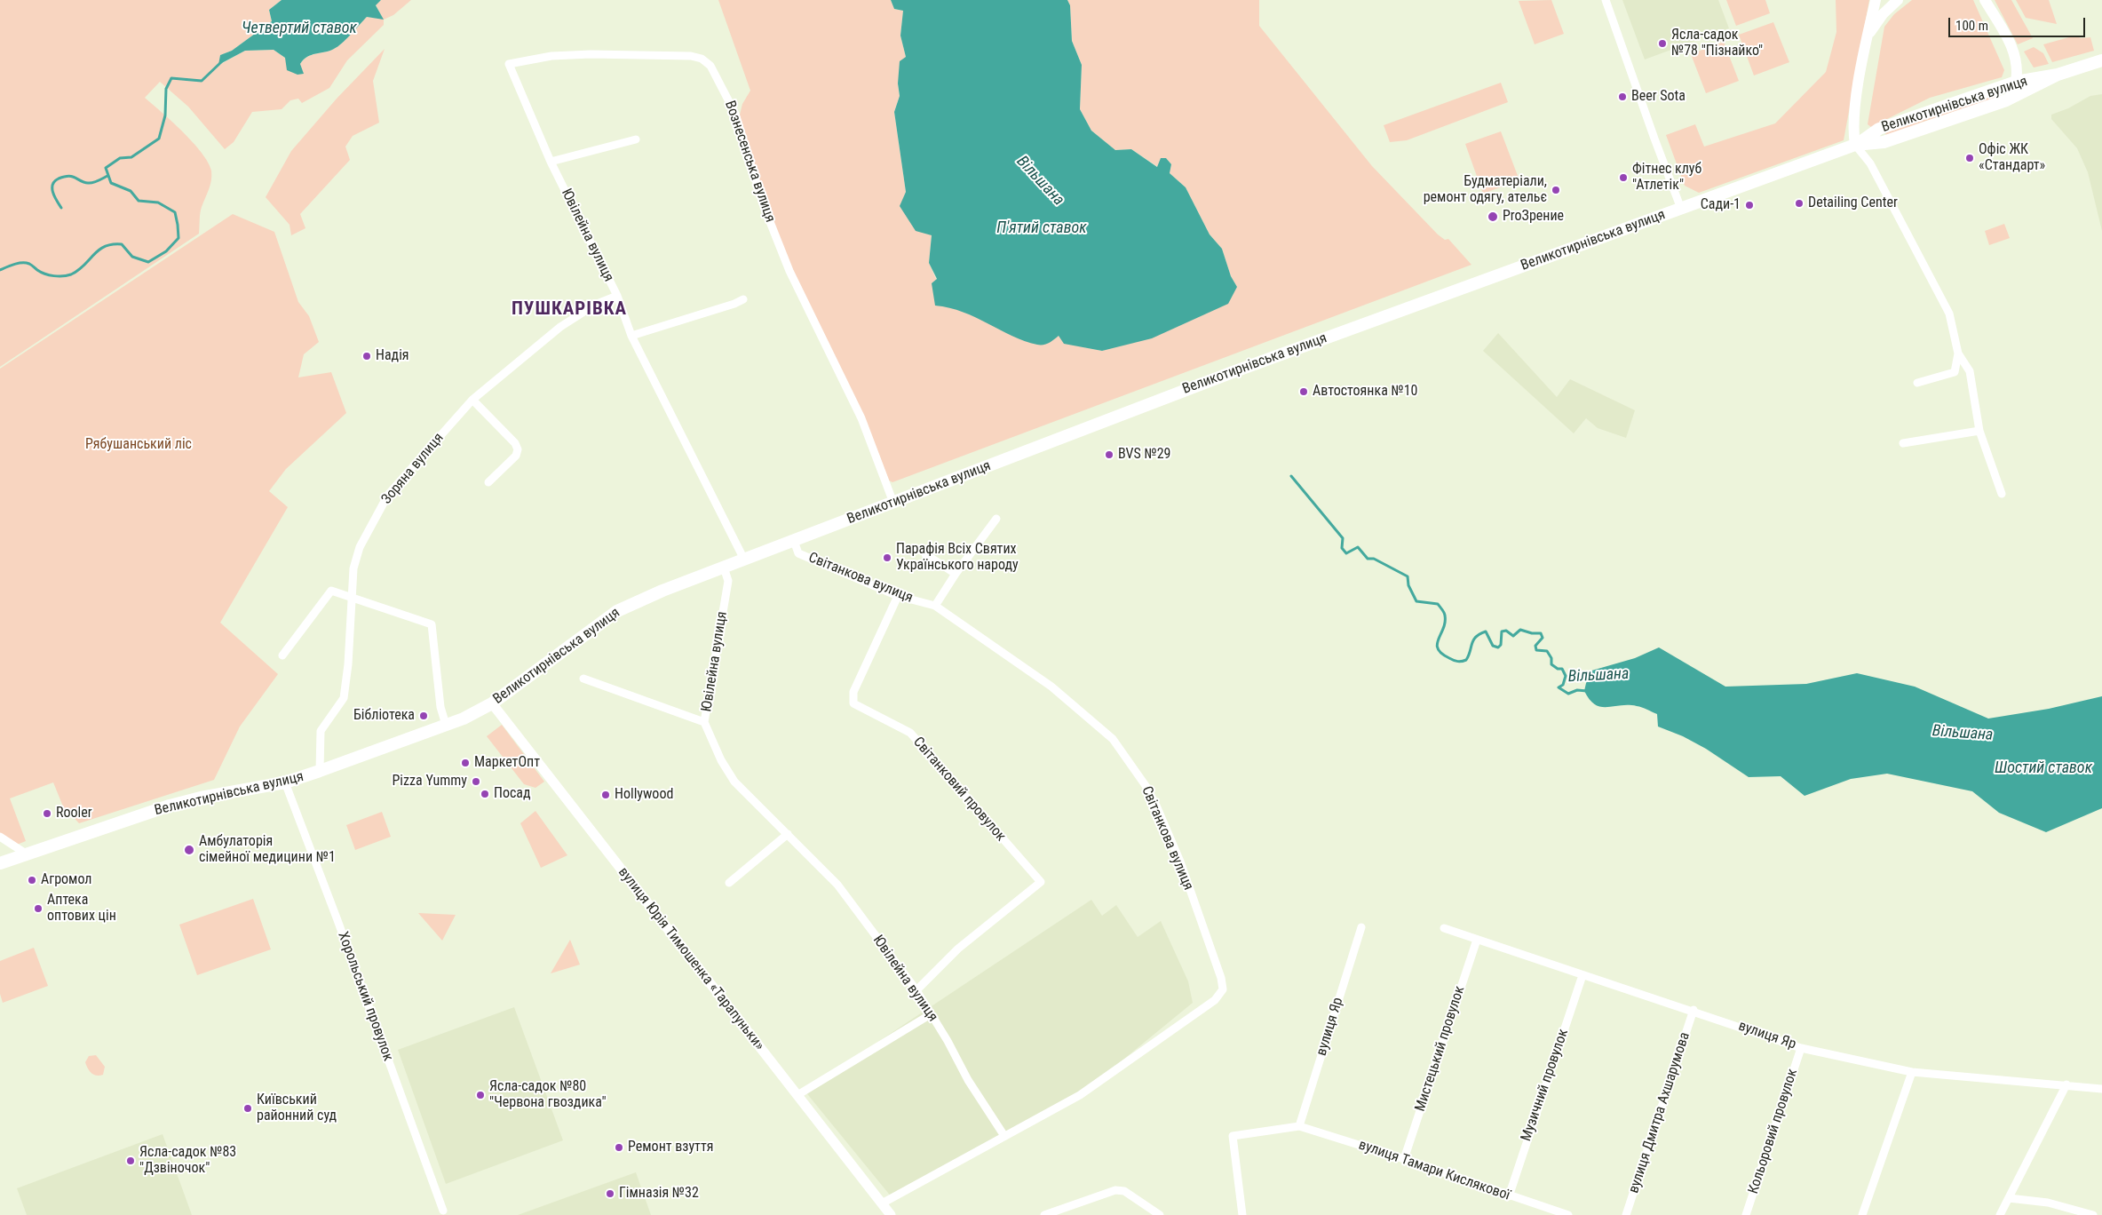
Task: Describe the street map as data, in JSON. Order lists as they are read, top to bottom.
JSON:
{
  "streets": {
    "main road": ["Великотирнівська вулиця"],
    "street": [
      "Вознесенська вулиця",
      "Ювілейна вулиця",
      "Зоряна вулиця",
      "Світанкова вулиця",
      "Світанковий провулок",
      "вулиця Юрія Тимошенка «Тарапуньки»",
      "Хорольський провулок",
      "вулиця Яр",
      "Мистецький провулок",
      "Музичний провулок",
      "вулиця Дмитра Ахшарумова",
      "Кольоровий провулок",
      "вулиця Тамари Кислякової"
    ]
  },
  "crossings": [
    ["Великотирнівська вулиця", "Вознесенська вулиця"],
    ["Великотирнівська вулиця", "Ювілейна вулиця"],
    ["Великотирнівська вулиця", "Зоряна вулиця"],
    ["Великотирнівська вулиця", "Світанкова вулиця"],
    ["Великотирнівська вулиця", "вулиця Юрія Тимошенка «Тарапуньки»"],
    ["Великотирнівська вулиця", "Хорольський провулок"],
    ["Вознесенська вулиця", "Ювілейна вулиця"],
    ["Ювілейна вулиця", "Зоряна вулиця"],
    ["Ювілейна вулиця", "Світанкова вулиця"],
    ["Ювілейна вулиця", "Світанковий провулок"],
    ["Світанкова вулиця", "Світанковий провулок"],
    ["вулиця Яр", "Мистецький провулок"],
    ["вулиця Яр", "Музичний провулок"],
    ["вулиця Яр", "вулиця Дмитра Ахшарумова"],
    ["вулиця Яр", "Кольоровий провулок"],
    ["вулиця Яр", "вулиця Тамари Кислякової"],
    ["Мистецький провулок", "вулиця Тамари Кислякової"],
    ["Музичний провулок", "вулиця Тамари Кислякової"]
  ],
  "districts": ["ПУШКАРІВКА"],
  "water": [
    "Четвертий ставок",
    "Вільшана",
    "П'ятий ставок",
    "Шостий ставок"
  ],
  "parks": ["Рябушанський ліс"],
  "places": [
    "Ясла-садок №78 \"Пізнайко\"",
    "Beer Sota",
    "Офіс ЖК «Стандарт»",
    "Фітнес клуб \"Атлетік\"",
    "Будматеріали, ремонт одягу, ательє",
    "Detailing Center",
    "Сади-1",
    "ProЗрение",
    "Надія",
    "Автостоянка №10",
    "BVS №29",
    "Парафія Всіх Святих Українського народу",
    "Бібліотека",
    "МаркетОпт",
    "Pizza Yummy",
    "Посад",
    "Hollywood",
    "Rooler",
    "Амбулаторія сімейної медицини №1",
    "Агромол",
    "Аптека оптових цін",
    "Ясла-садок №80 \"Червона гвоздика\"",
    "Київський районний суд",
    "Ремонт взуття",
    "Ясла-садок №83 \"Дзвіночок\"",
    "Гімназія №32"
  ],
  "scale_bar": "100 m"
}
